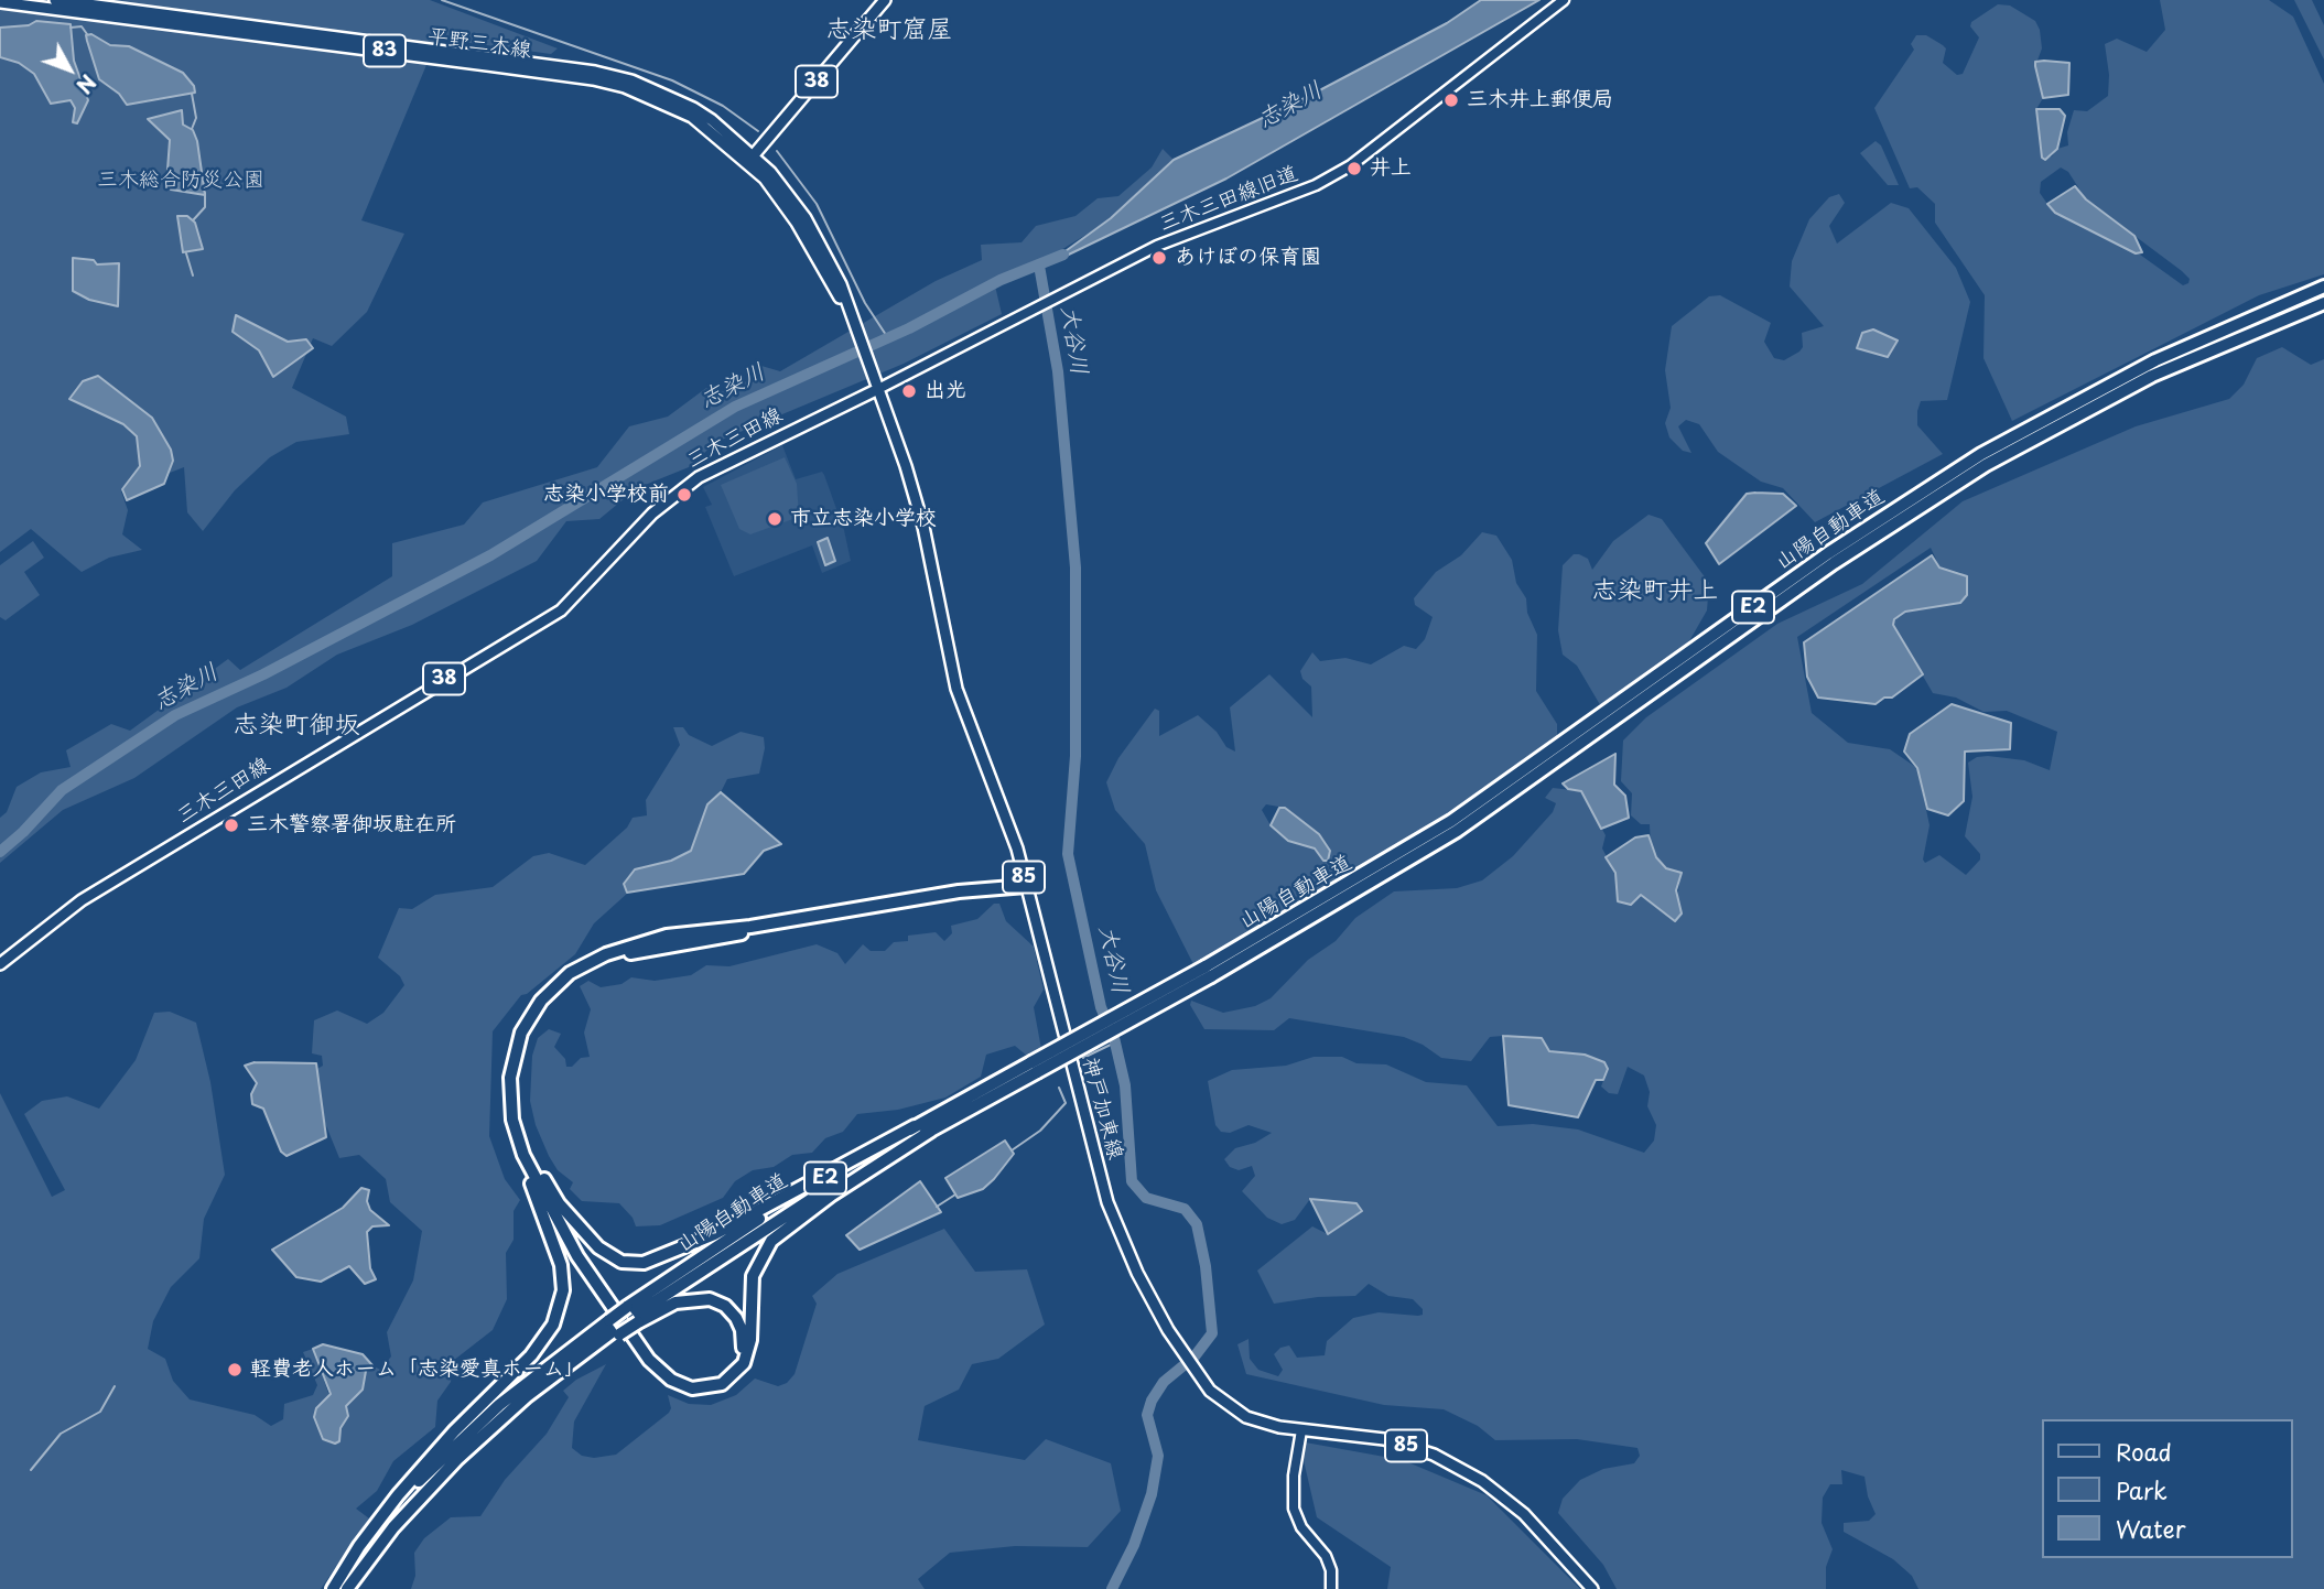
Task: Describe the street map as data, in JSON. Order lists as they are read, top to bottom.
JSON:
{
  "streets": {
    "highway": ["山陽自動車道", "E2"],
    "main road": [
      "平野三木線",
      "83",
      "38",
      "三木三田線",
      "85",
      "神戸加東線"
    ],
    "street": ["三木三田線旧道"]
  },
  "crossings": [
    ["平野三木線", "38"],
    ["三木三田線旧道", "三木三田線"],
    ["三木三田線旧道", "神戸加東線"],
    ["三木三田線", "神戸加東線"]
  ],
  "districts": ["志染町窟屋", "志染町井上", "志染町御坂"],
  "water": ["志染川", "大谷川"],
  "parks": ["三木総合防災公園"],
  "places": [
    "三木井上郵便局",
    "井上",
    "あけぼの保育園",
    "出光",
    "志染小学校前",
    "市立志染小学校",
    "三木警察署御坂駐在所",
    "軽費老人ホーム「志染愛真ホーム」"
  ],
  "legend": ["Road", "Park", "Water"],
  "north": "bottom right"
}
